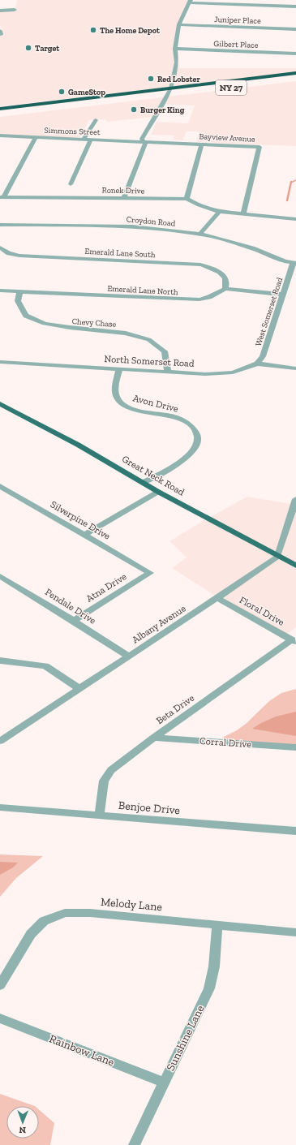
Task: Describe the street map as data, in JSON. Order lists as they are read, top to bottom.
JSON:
{
  "streets": {
    "highway": ["NY 27"],
    "main road": ["Great Neck Road"],
    "street": [
      "Juniper Place",
      "Gilbert Place",
      "Simmons Street",
      "Bayview Avenue",
      "Ronek Drive",
      "Croydon Road",
      "Emerald Lane South",
      "Emerald Lane North",
      "West Somerset Road",
      "Chevy Chase",
      "North Somerset Road",
      "Avon Drive",
      "Silverpine Drive",
      "Atna Drive",
      "Pendale Drive",
      "Floral Drive",
      "Albany Avenue",
      "Beta Drive",
      "Corral Drive",
      "Benjoe Drive",
      "Melody Lane",
      "Sunshine Lane",
      "Rainbow Lane"
    ]
  },
  "crossings": [
    ["Simmons Street", "Bayview Avenue"],
    ["Bayview Avenue", "Ronek Drive"],
    ["Croydon Road", "West Somerset Road"],
    ["Emerald Lane South", "Emerald Lane North"],
    ["Emerald Lane North", "Chevy Chase"],
    ["West Somerset Road", "North Somerset Road"],
    ["Chevy Chase", "North Somerset Road"],
    ["North Somerset Road", "Avon Drive"],
    ["Avon Drive", "Great Neck Road"],
    ["Great Neck Road", "Albany Avenue"],
    ["Silverpine Drive", "Atna Drive"],
    ["Atna Drive", "Pendale Drive"],
    ["Pendale Drive", "Albany Avenue"],
    ["Floral Drive", "Albany Avenue"],
    ["Floral Drive", "Beta Drive"],
    ["Beta Drive", "Corral Drive"],
    ["Beta Drive", "Benjoe Drive"],
    ["Melody Lane", "Sunshine Lane"],
    ["Sunshine Lane", "Rainbow Lane"]
  ],
  "places": [
    "The Home Depot",
    "Target",
    "Red Lobster",
    "GameStop",
    "Burger King"
  ],
  "north": "bottom"
}
